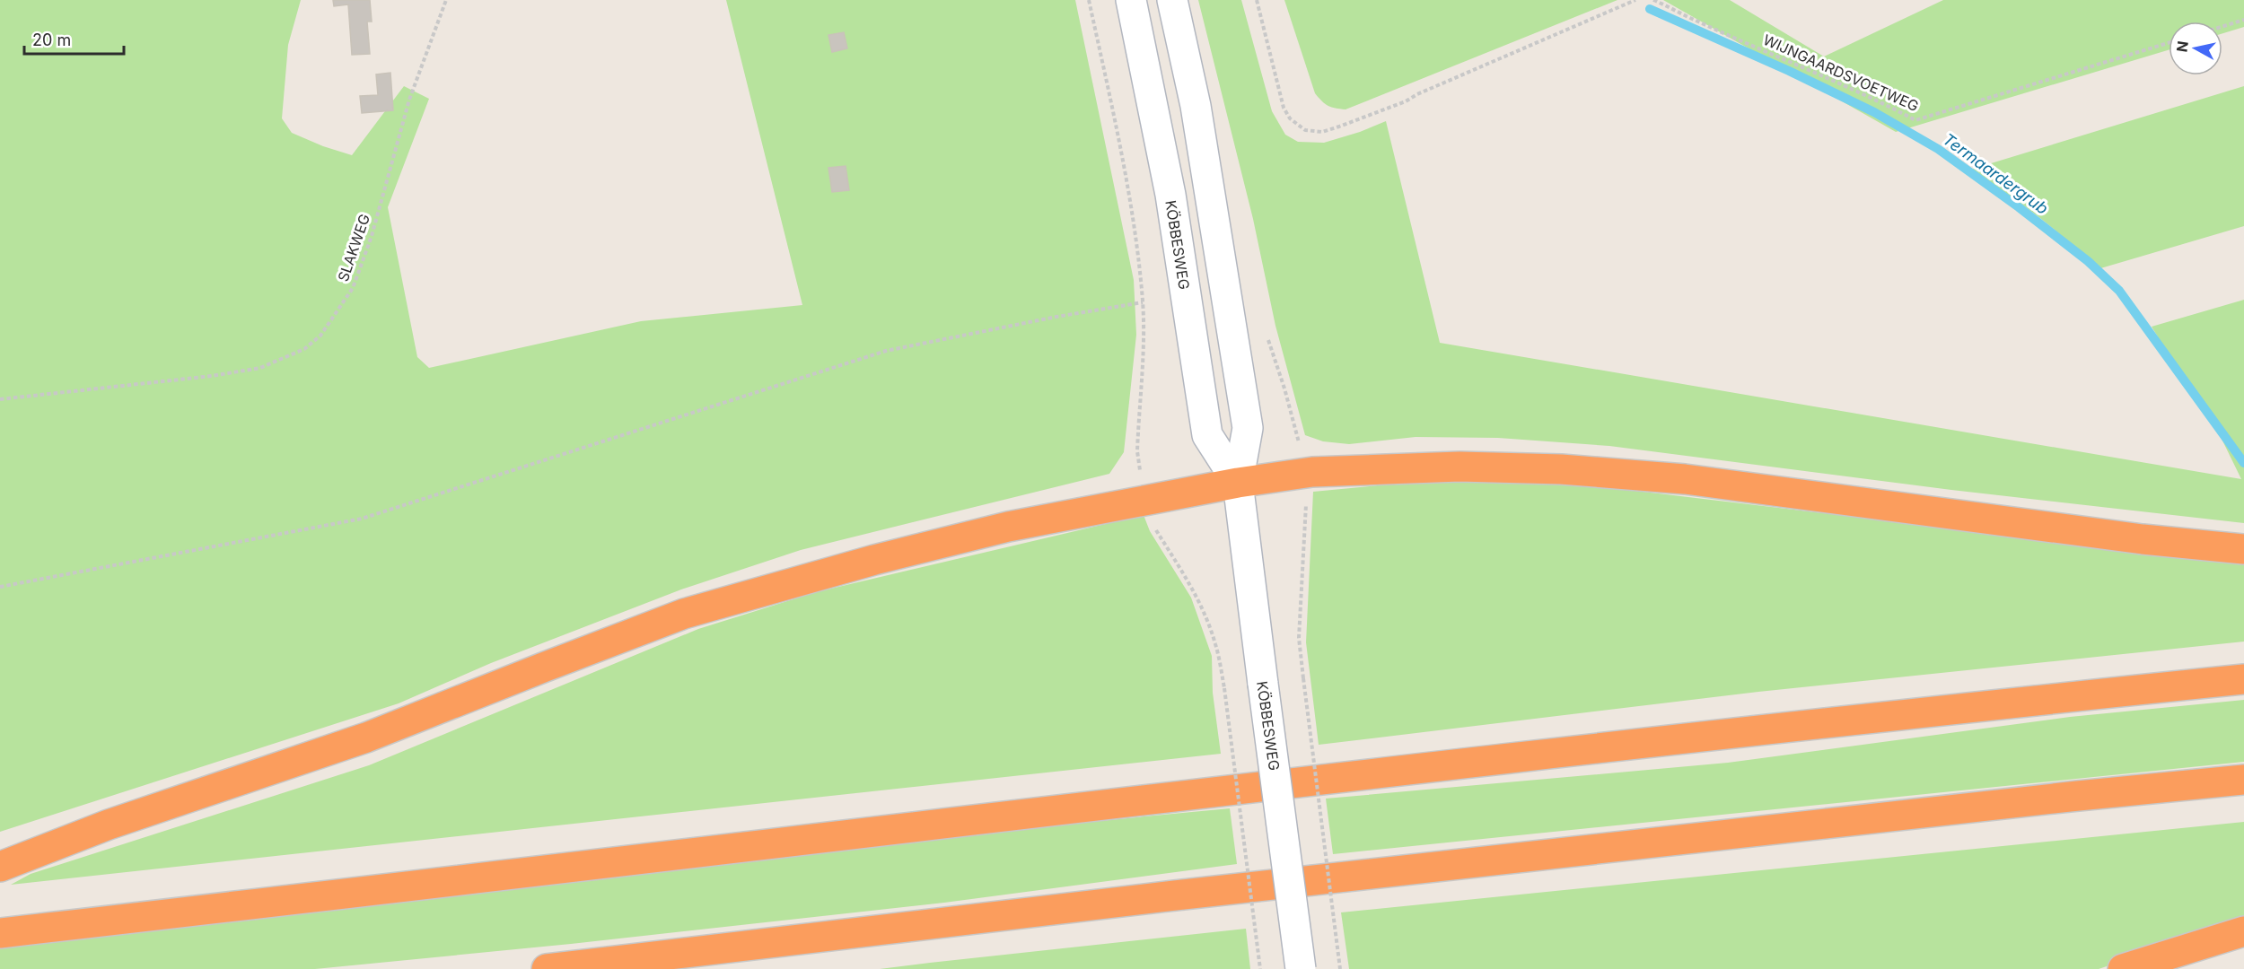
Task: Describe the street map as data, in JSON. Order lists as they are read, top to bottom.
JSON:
{
  "streets": {
    "main road": ["KÖBBESWEG"],
    "path": ["WIJNGAARDSVOETWEG", "SLAKWEG"]
  },
  "water": ["Termaardergrub"],
  "scale_bar": "20 m",
  "north": "left"
}
